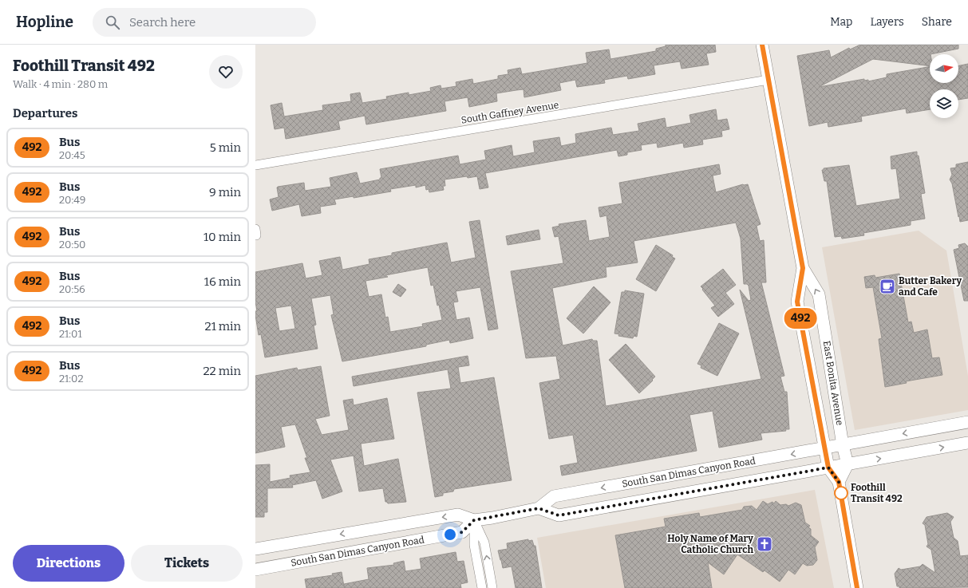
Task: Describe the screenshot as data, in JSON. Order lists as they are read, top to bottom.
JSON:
{
  "streets": {
    "main road": ["East Bonita Avenue", "South San Dimas Canyon Road"],
    "street": ["South Gaffney Avenue"]
  },
  "crossings": [
    ["South Gaffney Avenue", "East Bonita Avenue"],
    ["East Bonita Avenue", "South San Dimas Canyon Road"]
  ],
  "places": {
    "cafe": ["Butter Bakery and Cafe"],
    "other": ["Foothill Transit 492"],
    "church": ["Holy Name of Mary Catholic Church"]
  },
  "lines": ["bus line 492"],
  "north": "right",
  "page": {
    "header": "Hopline",
    "search": "Search here",
    "nav": ["Map", "Layers", "Share"],
    "heading": [
      ["Foothill Transit 492", "Walk · 4 min · 280 m"],
      "Departures"
    ],
    "on_map": "492",
    "list": [
      {
        "mark": "492",
        "name": "Bus",
        "note": "20:45",
        "value": "5 min"
      },
      {
        "mark": "492",
        "name": "Bus",
        "note": "20:49",
        "value": "9 min"
      },
      {
        "mark": "492",
        "name": "Bus",
        "note": "20:50",
        "value": "10 min"
      },
      {
        "mark": "492",
        "name": "Bus",
        "note": "20:56",
        "value": "16 min"
      },
      {
        "mark": "492",
        "name": "Bus",
        "note": "21:01",
        "value": "21 min"
      },
      {
        "mark": "492",
        "name": "Bus",
        "note": "21:02",
        "value": "22 min"
      }
    ],
    "buttons": ["Directions", "Tickets"]
  }
}
